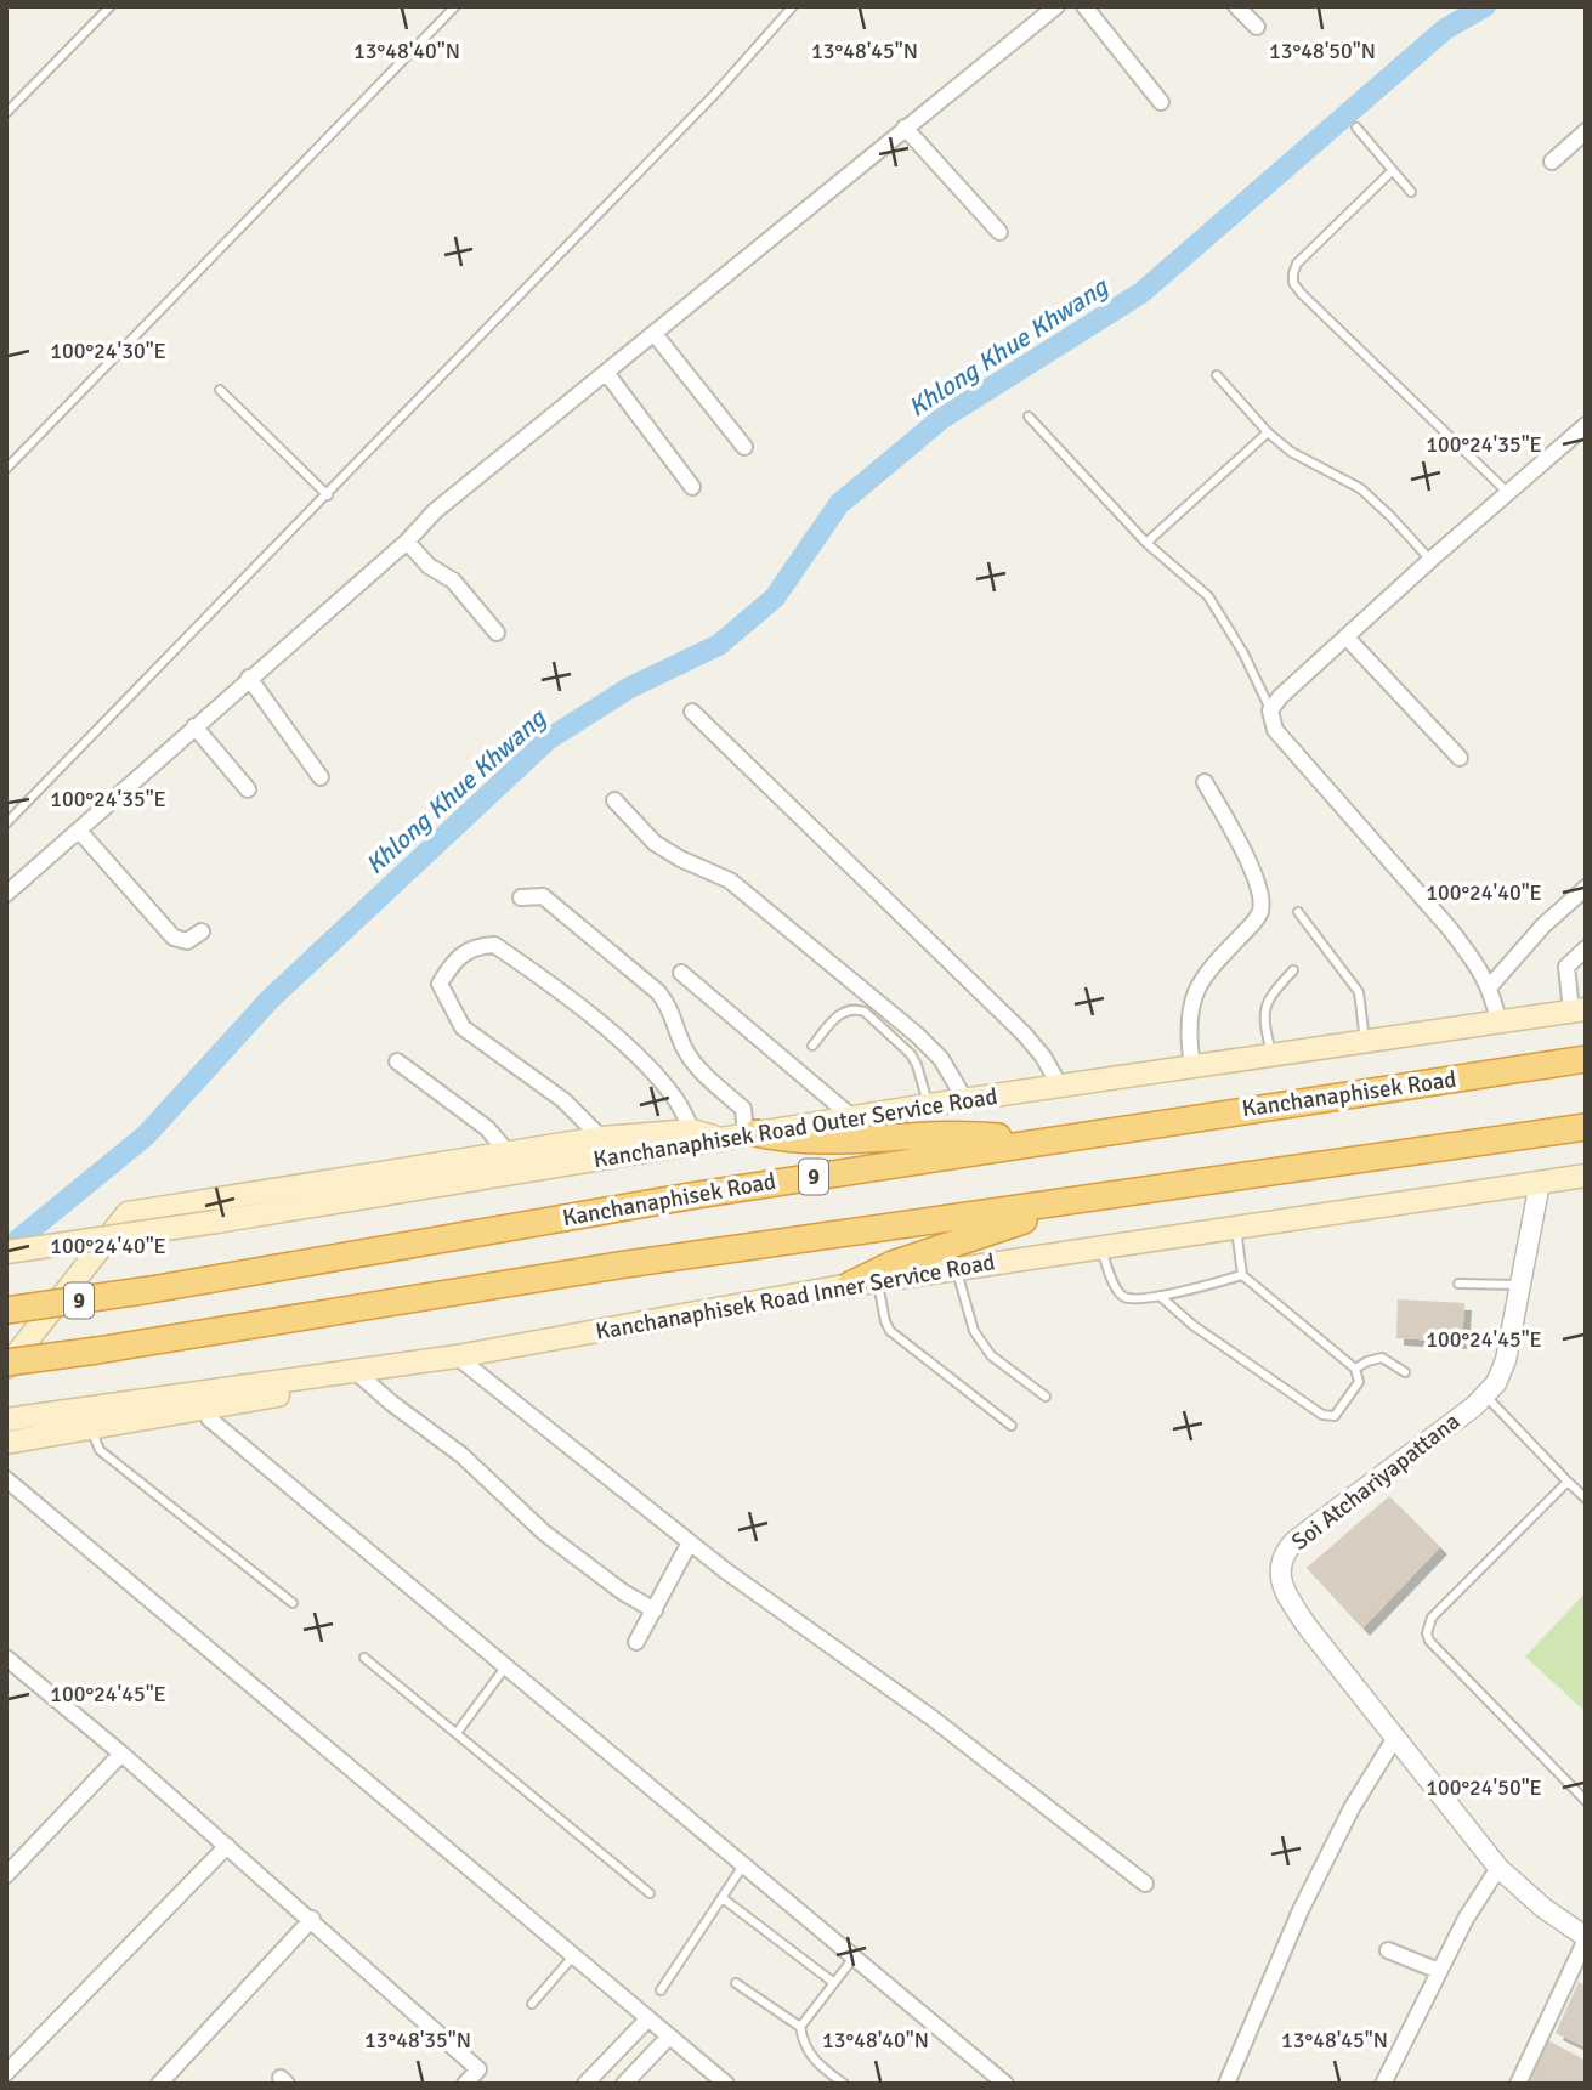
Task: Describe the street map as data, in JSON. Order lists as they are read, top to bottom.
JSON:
{
  "streets": {
    "highway": ["Kanchanaphisek Road", "9"],
    "main road": ["Kanchanaphisek Road Outer Service Road", "Kanchanaphisek Road Inner Service Road"],
    "street": ["Soi Atchariyapattana"]
  },
  "crossings": [
    ["Kanchanaphisek Road Inner Service Road", "Soi Atchariyapattana"]
  ],
  "water": ["Khlong Khue Khwang"],
  "coordinates": [
    "13°48'40\"N",
    "13°48'45\"N",
    "13°48'50\"N",
    "100°24'30\"E",
    "100°24'35\"E",
    "100°24'40\"E",
    "100°24'45\"E",
    "100°24'50\"E",
    "13°48'35\"N"
  ]
}
